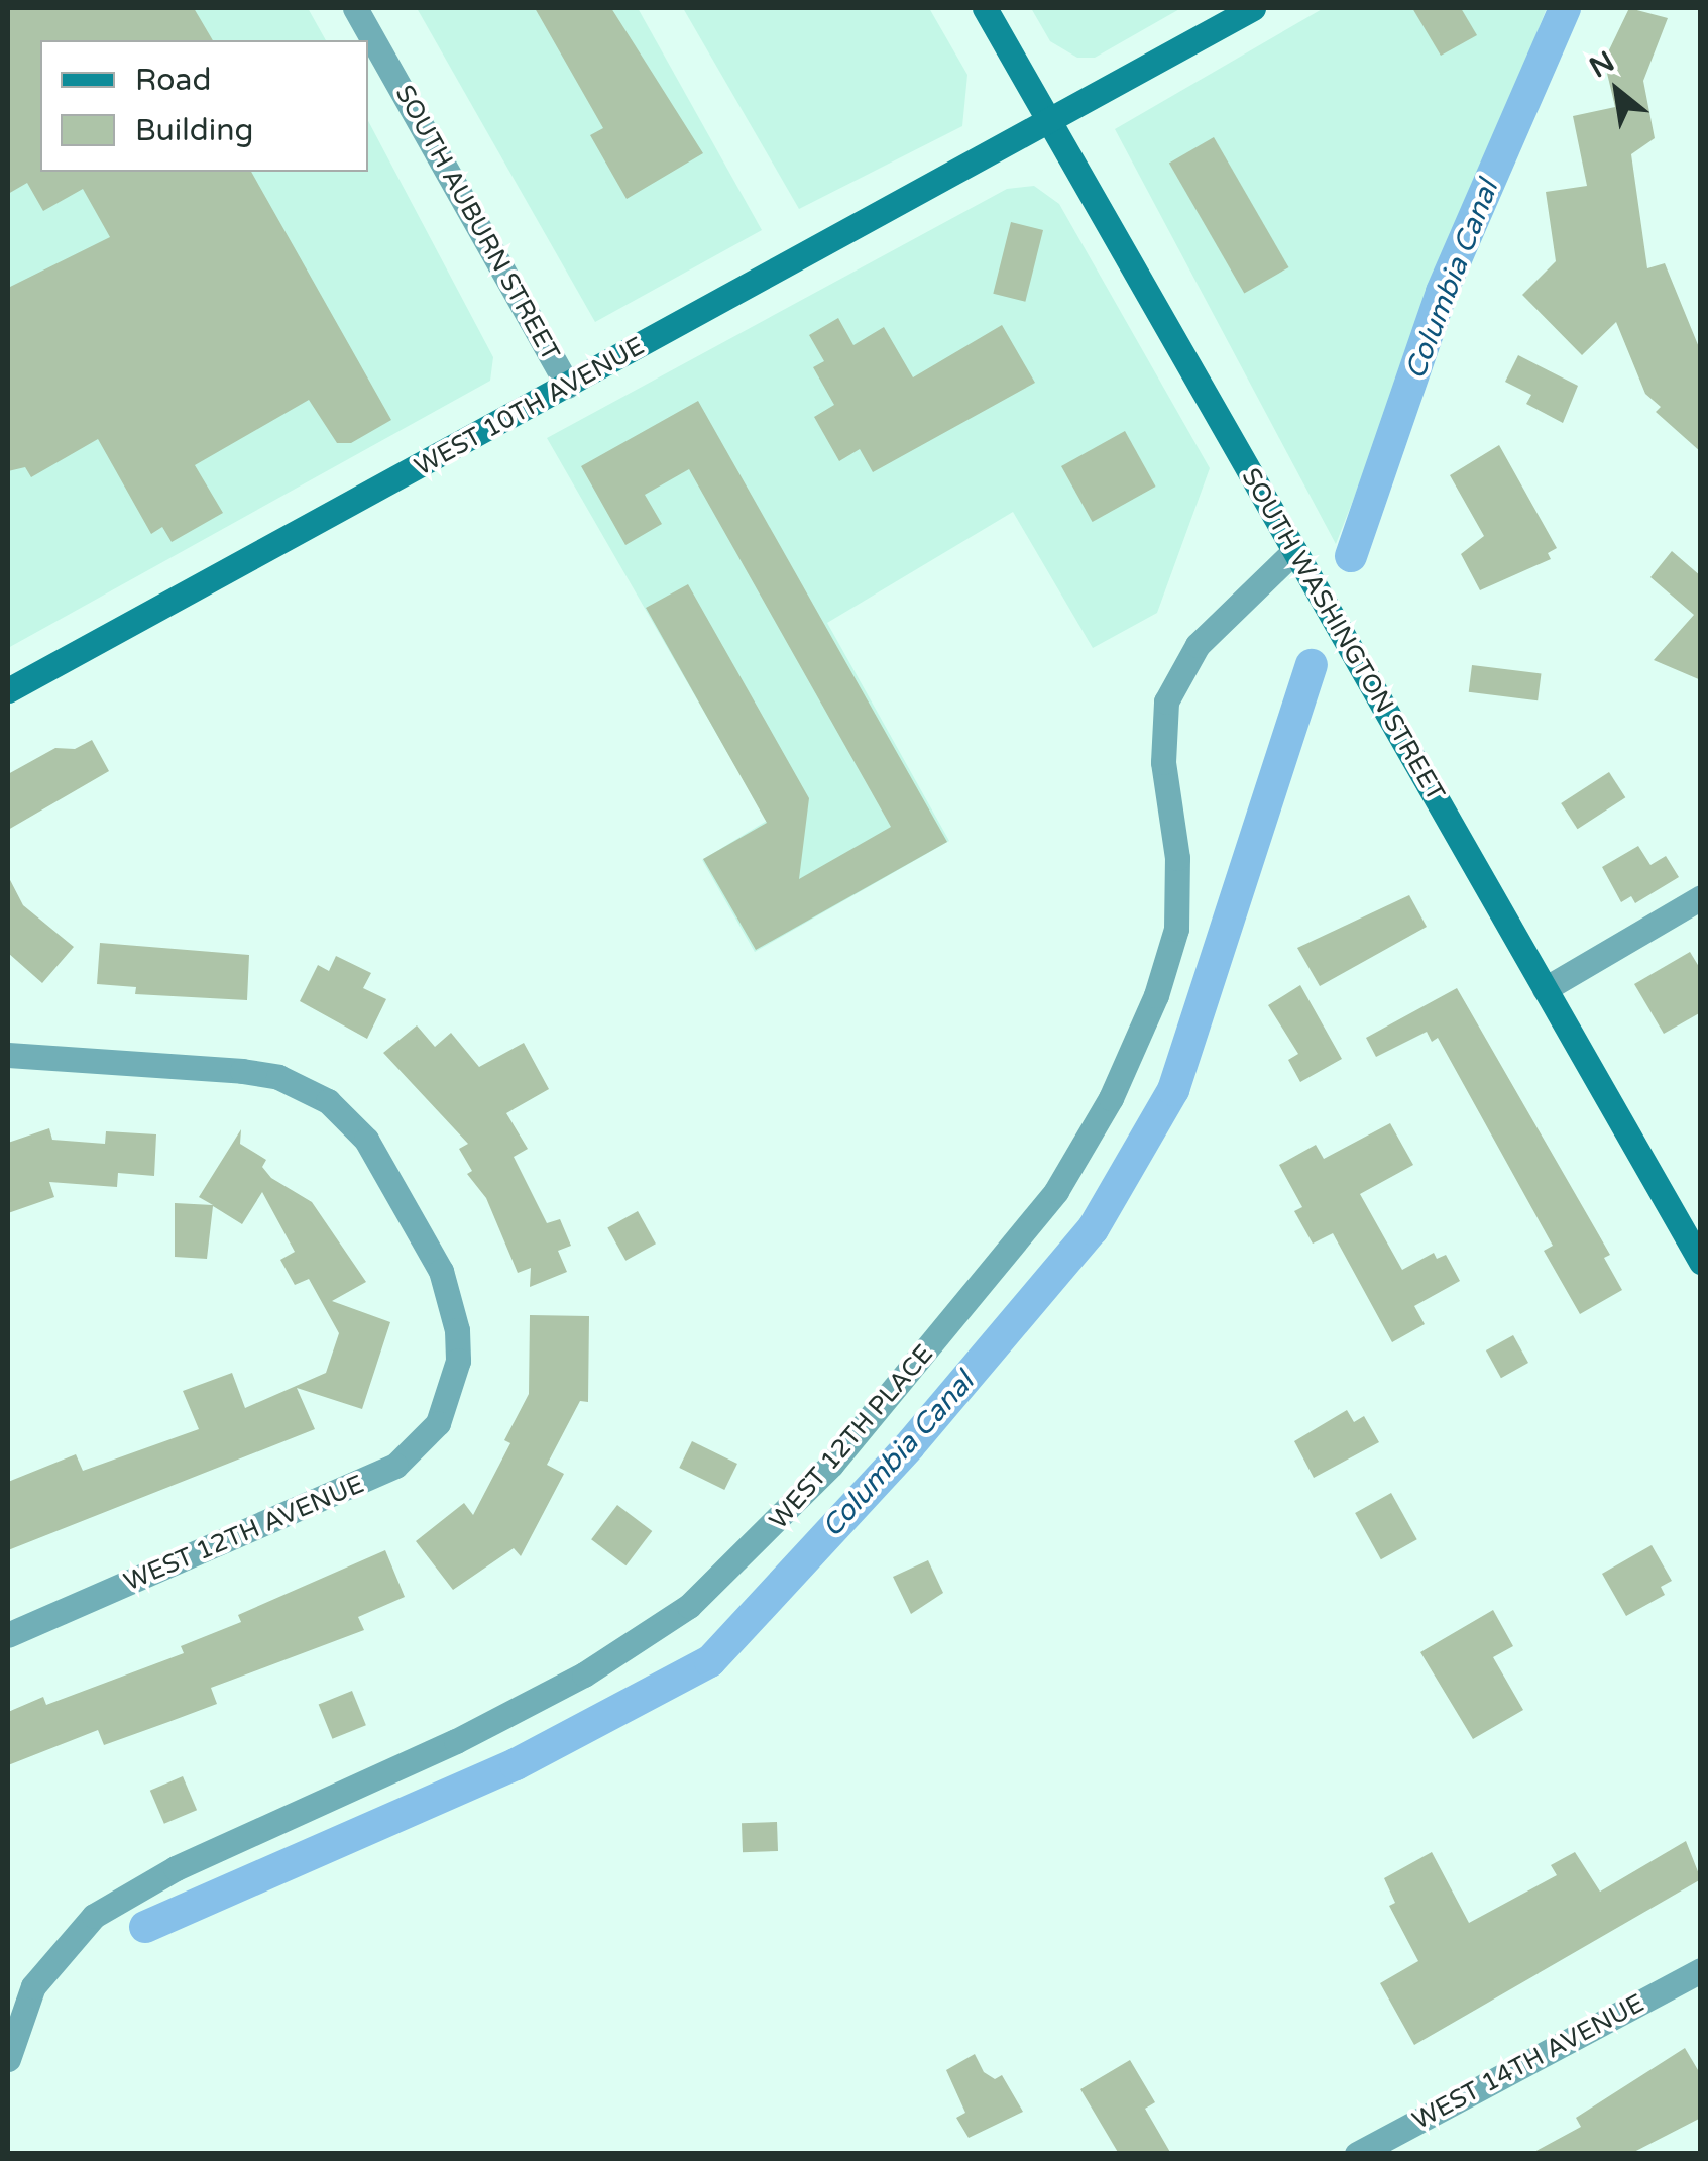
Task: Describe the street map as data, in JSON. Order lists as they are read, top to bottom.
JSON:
{
  "streets": {
    "main road": ["WEST 10TH AVENUE", "SOUTH WASHINGTON STREET"],
    "street": [
      "SOUTH AUBURN STREET",
      "WEST 12TH PLACE",
      "WEST 12TH AVENUE",
      "WEST 14TH AVENUE"
    ]
  },
  "crossings": [
    ["SOUTH AUBURN STREET", "WEST 10TH AVENUE"],
    ["WEST 10TH AVENUE", "SOUTH WASHINGTON STREET"],
    ["SOUTH WASHINGTON STREET", "WEST 12TH PLACE"]
  ],
  "water": ["Columbia Canal"],
  "legend": ["Road", "Building"],
  "north": "top left"
}
